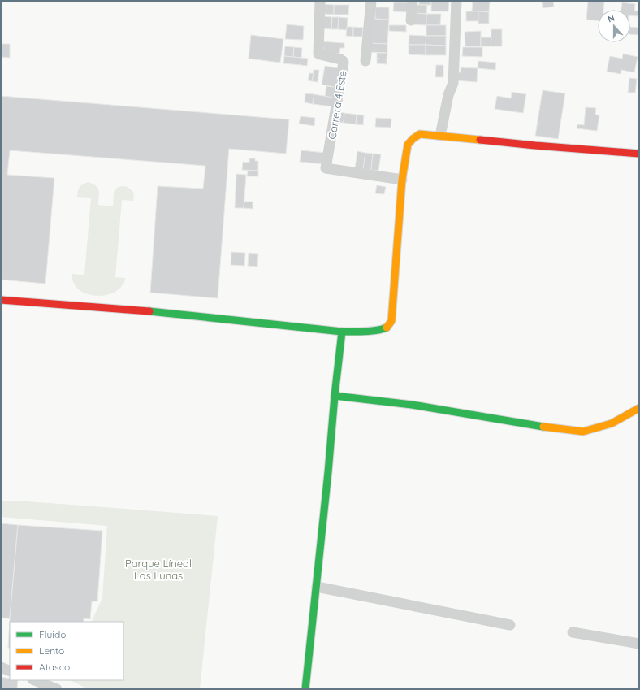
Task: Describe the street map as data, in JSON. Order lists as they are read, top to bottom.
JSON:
{
  "streets": {
    "street": ["Carrera 4 Este"]
  },
  "parks": ["Parque Líneal Las Lunas"],
  "legend": ["Fluido", "Lento", "Atasco"],
  "north": "top"
}
